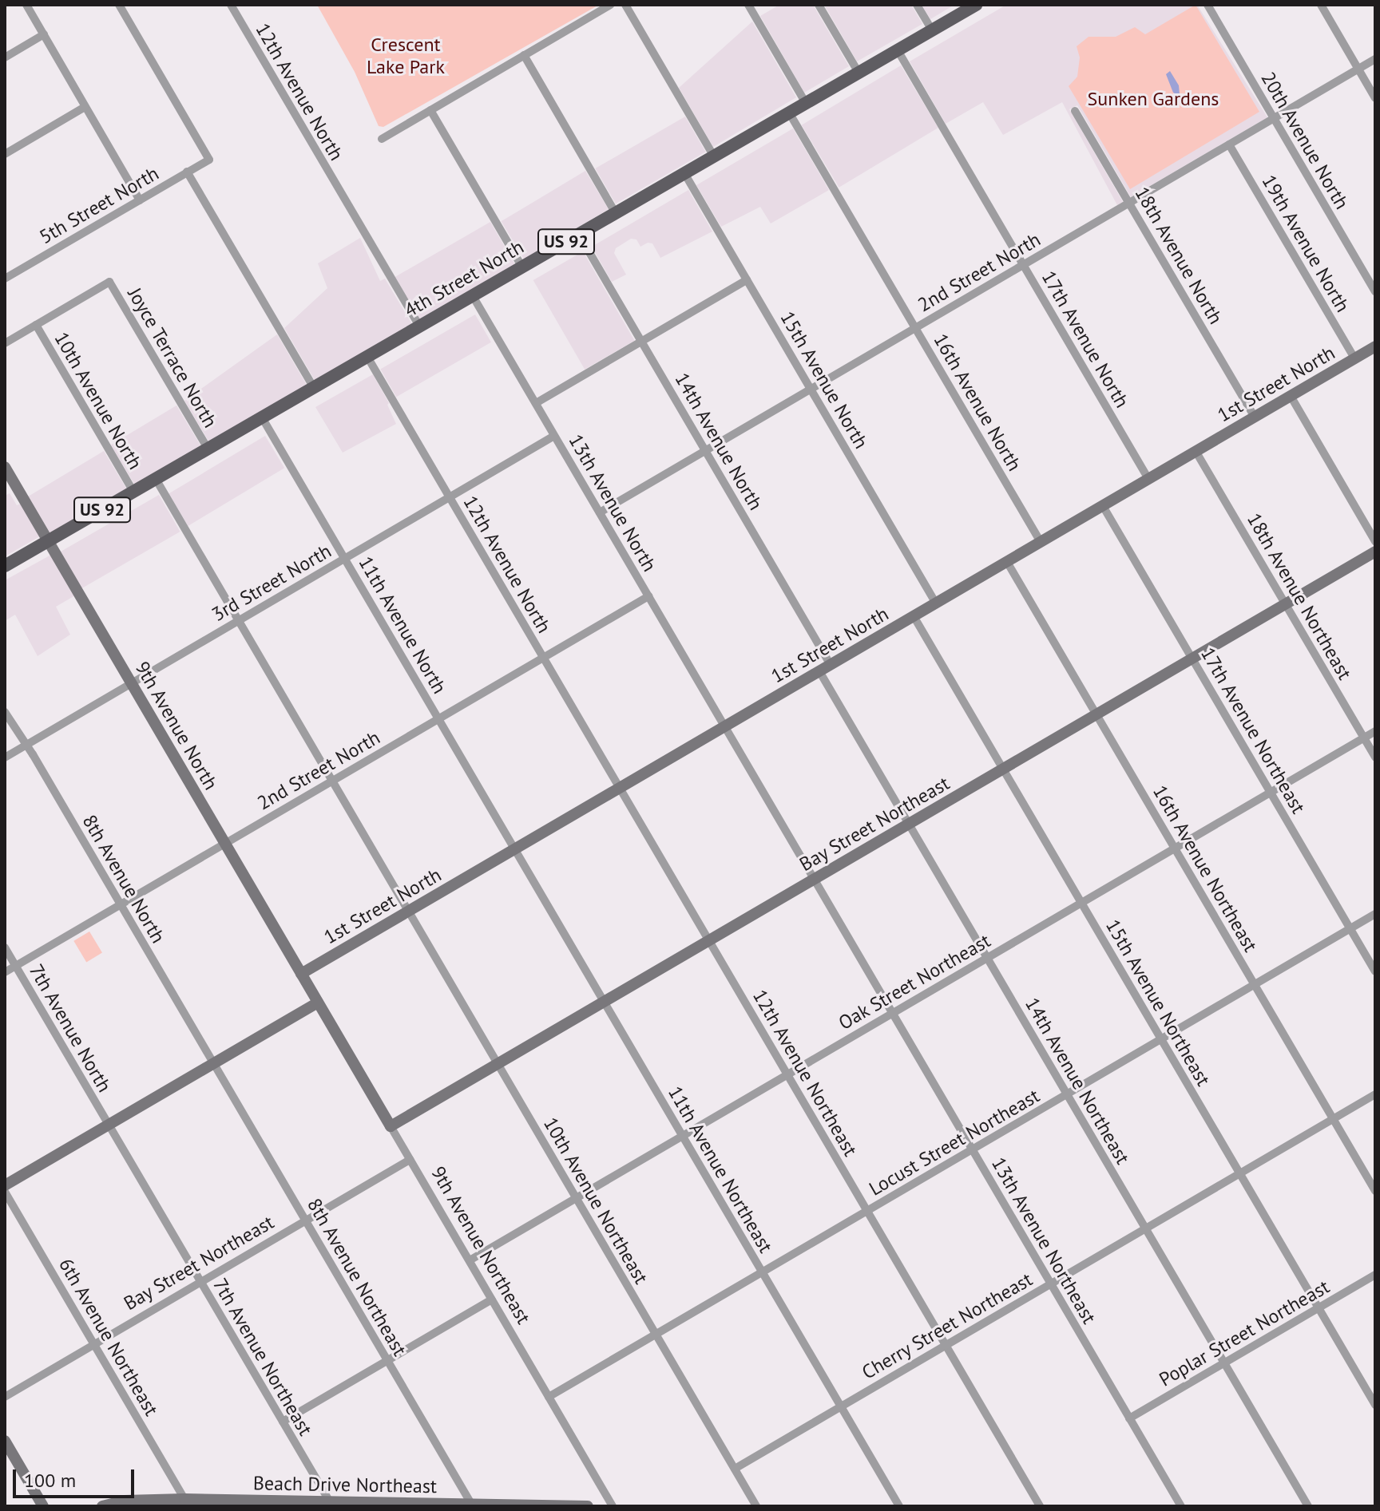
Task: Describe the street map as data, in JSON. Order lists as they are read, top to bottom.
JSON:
{
  "streets": {
    "main road": ["US 92", "4th Street North"],
    "street": [
      "12th Avenue North",
      "20th Avenue North",
      "5th Street North",
      "19th Avenue North",
      "18th Avenue North",
      "2nd Street North",
      "17th Avenue North",
      "Joyce Terrace North",
      "15th Avenue North",
      "1st Street North",
      "10th Avenue North",
      "16th Avenue North",
      "14th Avenue North",
      "13th Avenue North",
      "3rd Street North",
      "18th Avenue Northeast",
      "11th Avenue North",
      "9th Avenue North",
      "17th Avenue Northeast",
      "Bay Street Northeast",
      "16th Avenue Northeast",
      "8th Avenue North",
      "Oak Street Northeast",
      "15th Avenue Northeast",
      "7th Avenue North",
      "12th Avenue Northeast",
      "14th Avenue Northeast",
      "Locust Street Northeast",
      "11th Avenue Northeast",
      "10th Avenue Northeast",
      "13th Avenue Northeast",
      "9th Avenue Northeast",
      "8th Avenue Northeast",
      "Cherry Street Northeast",
      "Poplar Street Northeast",
      "6th Avenue Northeast",
      "7th Avenue Northeast",
      "Beach Drive Northeast"
    ]
  },
  "crossings": [
    ["12th Avenue North", "2nd Street North"],
    ["12th Avenue North", "4th Street North"],
    ["12th Avenue North", "1st Street North"],
    ["12th Avenue North", "3rd Street North"],
    ["12th Avenue North", "12th Avenue Northeast"],
    ["20th Avenue North", "2nd Street North"],
    ["19th Avenue North", "2nd Street North"],
    ["19th Avenue North", "1st Street North"],
    ["18th Avenue North", "2nd Street North"],
    ["18th Avenue North", "1st Street North"],
    ["2nd Street North", "17th Avenue North"],
    ["2nd Street North", "15th Avenue North"],
    ["2nd Street North", "10th Avenue North"],
    ["2nd Street North", "16th Avenue North"],
    ["2nd Street North", "14th Avenue North"],
    ["2nd Street North", "13th Avenue North"],
    ["2nd Street North", "11th Avenue North"],
    ["2nd Street North", "9th Avenue North"],
    ["2nd Street North", "8th Avenue North"],
    ["2nd Street North", "7th Avenue North"],
    ["4th Street North", "17th Avenue North"],
    ["4th Street North", "Joyce Terrace North"],
    ["4th Street North", "15th Avenue North"],
    ["4th Street North", "10th Avenue North"],
    ["4th Street North", "16th Avenue North"],
    ["4th Street North", "14th Avenue North"],
    ["4th Street North", "13th Avenue North"],
    ["4th Street North", "11th Avenue North"],
    ["4th Street North", "9th Avenue North"],
    ["17th Avenue North", "1st Street North"],
    ["Joyce Terrace North", "10th Avenue North"],
    ["15th Avenue North", "1st Street North"],
    ["1st Street North", "10th Avenue North"],
    ["1st Street North", "16th Avenue North"],
    ["1st Street North", "14th Avenue North"],
    ["1st Street North", "13th Avenue North"],
    ["1st Street North", "18th Avenue Northeast"],
    ["1st Street North", "11th Avenue North"],
    ["1st Street North", "9th Avenue North"],
    ["1st Street North", "17th Avenue Northeast"],
    ["1st Street North", "16th Avenue Northeast"],
    ["1st Street North", "15th Avenue Northeast"],
    ["1st Street North", "12th Avenue Northeast"],
    ["1st Street North", "14th Avenue Northeast"],
    ["1st Street North", "11th Avenue Northeast"],
    ["1st Street North", "10th Avenue Northeast"],
    ["1st Street North", "13th Avenue Northeast"],
    ["10th Avenue North", "3rd Street North"],
    ["10th Avenue North", "10th Avenue Northeast"],
    ["13th Avenue North", "3rd Street North"],
    ["13th Avenue North", "13th Avenue Northeast"],
    ["3rd Street North", "11th Avenue North"],
    ["3rd Street North", "9th Avenue North"],
    ["3rd Street North", "8th Avenue North"],
    ["18th Avenue Northeast", "Bay Street Northeast"],
    ["18th Avenue Northeast", "Oak Street Northeast"],
    ["11th Avenue North", "11th Avenue Northeast"],
    ["9th Avenue North", "9th Avenue Northeast"],
    ["17th Avenue Northeast", "Bay Street Northeast"],
    ["17th Avenue Northeast", "Oak Street Northeast"],
    ["17th Avenue Northeast", "Locust Street Northeast"],
    ["Bay Street Northeast", "16th Avenue Northeast"],
    ["Bay Street Northeast", "15th Avenue Northeast"],
    ["Bay Street Northeast", "12th Avenue Northeast"],
    ["Bay Street Northeast", "14th Avenue Northeast"],
    ["Bay Street Northeast", "11th Avenue Northeast"],
    ["Bay Street Northeast", "10th Avenue Northeast"],
    ["Bay Street Northeast", "13th Avenue Northeast"],
    ["Bay Street Northeast", "9th Avenue Northeast"],
    ["Bay Street Northeast", "8th Avenue Northeast"],
    ["Bay Street Northeast", "6th Avenue Northeast"],
    ["Bay Street Northeast", "7th Avenue Northeast"],
    ["16th Avenue Northeast", "Oak Street Northeast"],
    ["16th Avenue Northeast", "Locust Street Northeast"],
    ["16th Avenue Northeast", "Cherry Street Northeast"],
    ["8th Avenue North", "8th Avenue Northeast"],
    ["Oak Street Northeast", "15th Avenue Northeast"],
    ["Oak Street Northeast", "12th Avenue Northeast"],
    ["Oak Street Northeast", "14th Avenue Northeast"],
    ["Oak Street Northeast", "11th Avenue Northeast"],
    ["Oak Street Northeast", "10th Avenue Northeast"],
    ["Oak Street Northeast", "13th Avenue Northeast"],
    ["Oak Street Northeast", "9th Avenue Northeast"],
    ["15th Avenue Northeast", "Locust Street Northeast"],
    ["15th Avenue Northeast", "Cherry Street Northeast"],
    ["15th Avenue Northeast", "Poplar Street Northeast"],
    ["7th Avenue North", "7th Avenue Northeast"],
    ["12th Avenue Northeast", "Locust Street Northeast"],
    ["12th Avenue Northeast", "Cherry Street Northeast"],
    ["14th Avenue Northeast", "Locust Street Northeast"],
    ["14th Avenue Northeast", "Cherry Street Northeast"],
    ["14th Avenue Northeast", "Poplar Street Northeast"],
    ["Locust Street Northeast", "11th Avenue Northeast"],
    ["Locust Street Northeast", "10th Avenue Northeast"],
    ["Locust Street Northeast", "13th Avenue Northeast"],
    ["Locust Street Northeast", "9th Avenue Northeast"],
    ["11th Avenue Northeast", "Cherry Street Northeast"],
    ["10th Avenue Northeast", "Cherry Street Northeast"],
    ["13th Avenue Northeast", "Cherry Street Northeast"],
    ["13th Avenue Northeast", "Poplar Street Northeast"],
    ["8th Avenue Northeast", "Beach Drive Northeast"],
    ["6th Avenue Northeast", "Beach Drive Northeast"],
    ["7th Avenue Northeast", "Beach Drive Northeast"]
  ],
  "parks": ["Crescent Lake Park", "Sunken Gardens"],
  "scale_bar": "100 m"
}
